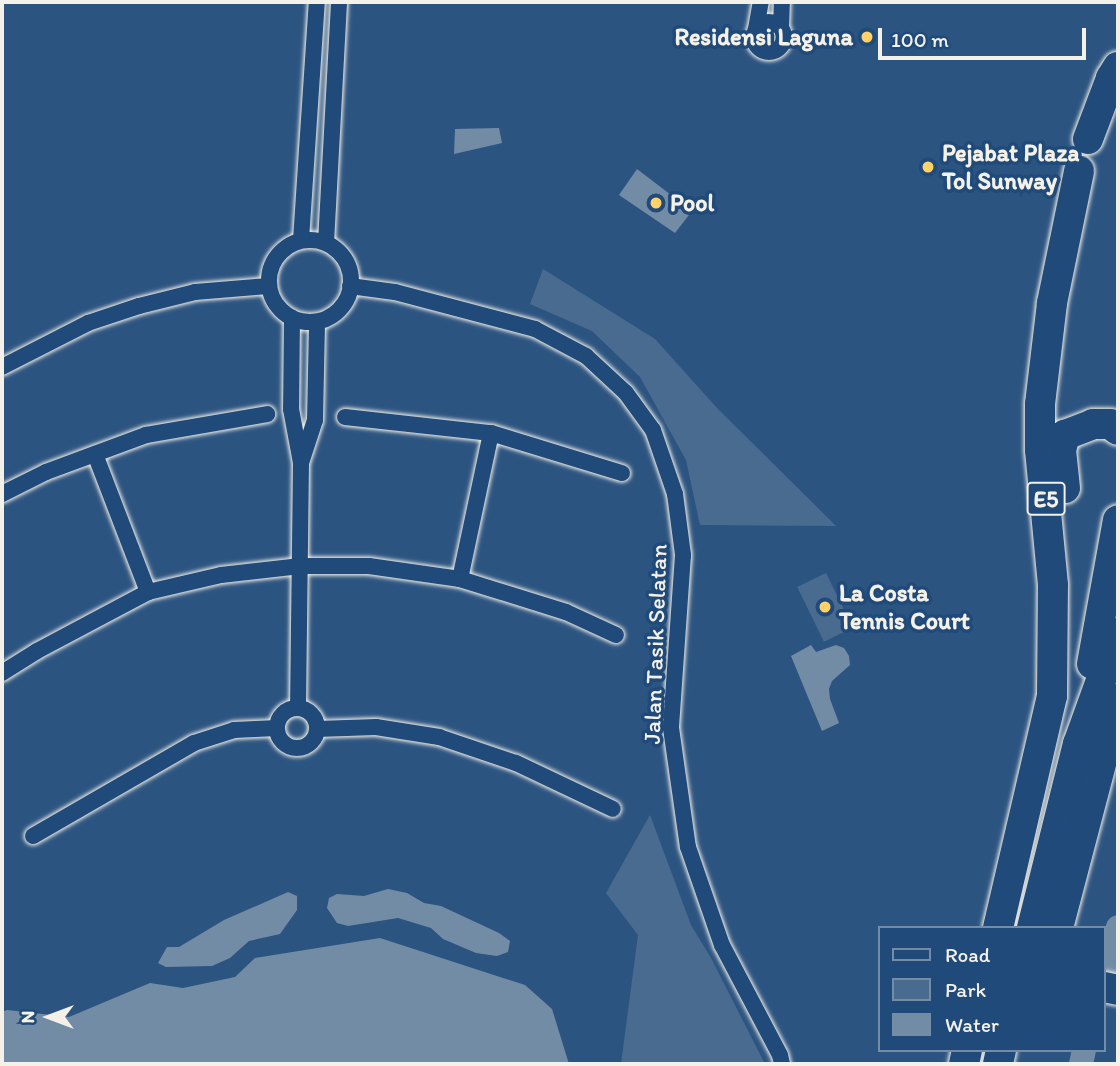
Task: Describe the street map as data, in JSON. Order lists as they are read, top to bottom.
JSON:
{
  "streets": {
    "highway": ["E5"],
    "street": ["Jalan Tasik Selatan"]
  },
  "places": [
    "Residensi Laguna",
    "Pejabat Plaza Tol Sunway",
    "Pool",
    "La Costa Tennis Court"
  ],
  "legend": ["Road", "Park", "Water"],
  "scale_bar": "100 m",
  "north": "left"
}
